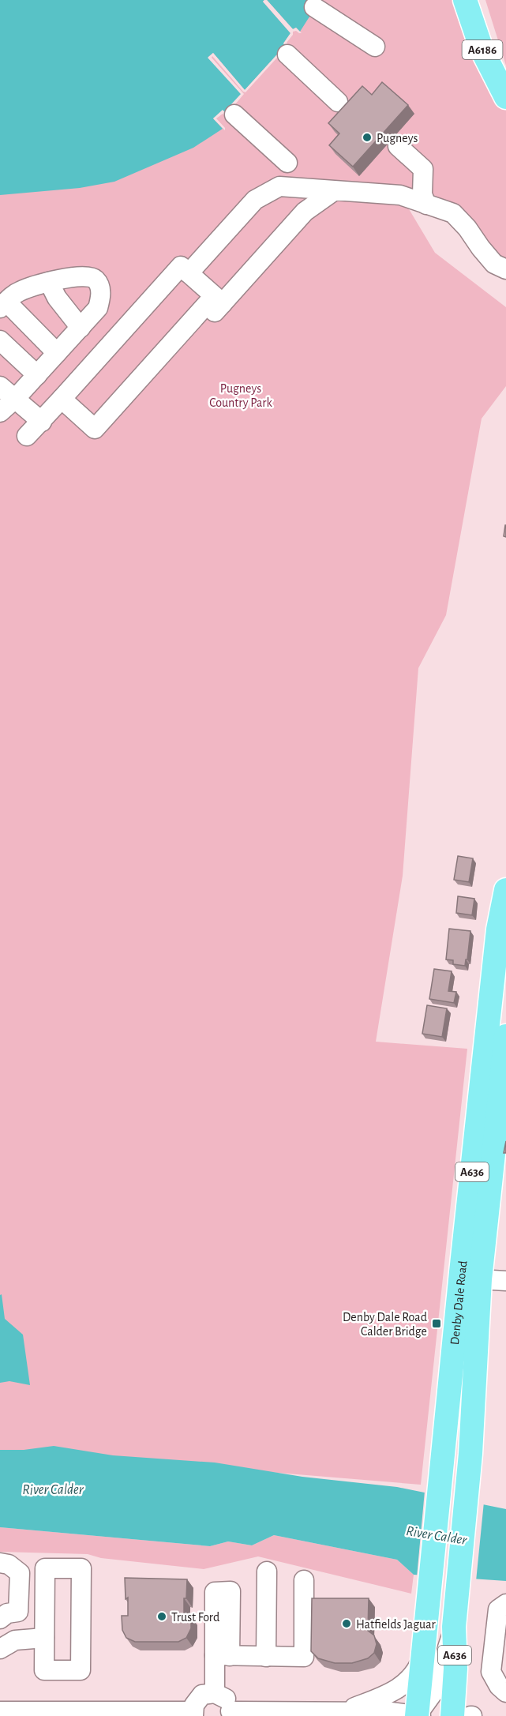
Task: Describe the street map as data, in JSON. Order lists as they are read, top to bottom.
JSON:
{
  "streets": {
    "main road": ["A6186", "A636", "Denby Dale Road"]
  },
  "water": ["River Calder"],
  "parks": ["Pugneys Country Park"],
  "places": {
    "other": ["Pugneys", "Trust Ford", "Hatfields Jaguar"],
    "transit": ["Denby Dale Road Calder Bridge"]
  }
}
